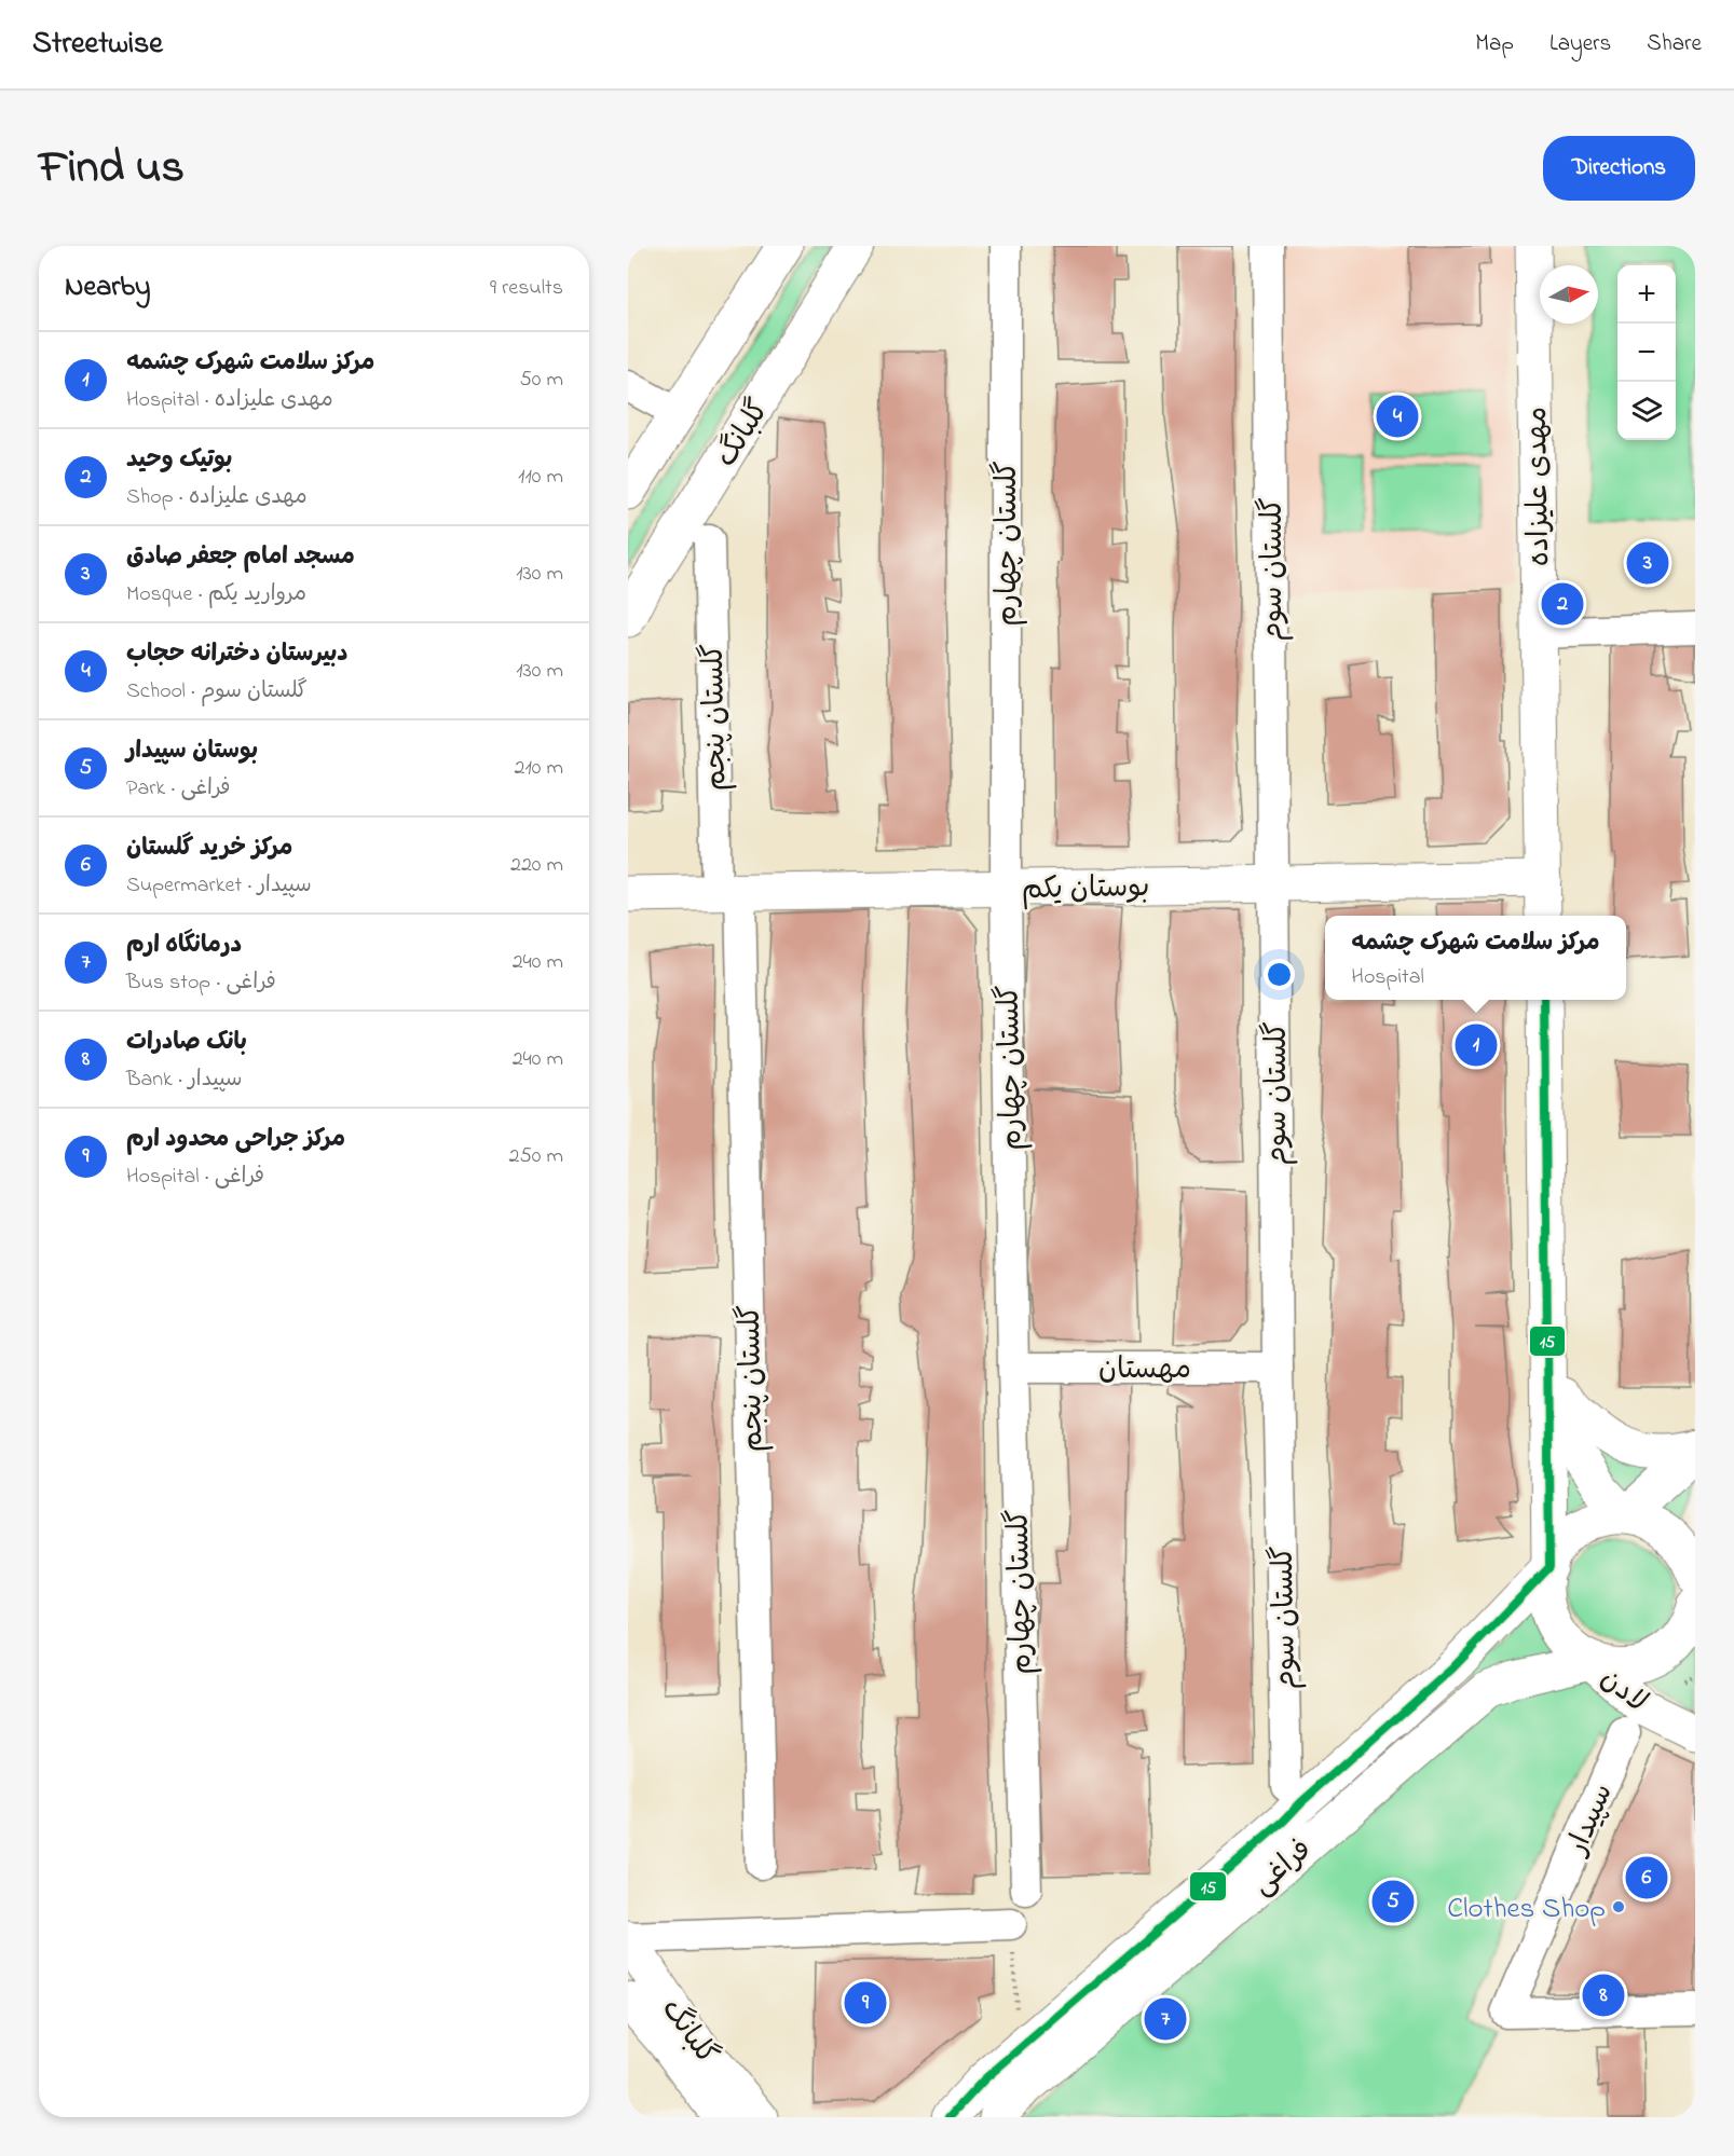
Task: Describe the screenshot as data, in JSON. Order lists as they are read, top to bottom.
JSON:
{
  "streets": {
    "street": [
      "گلبانگ",
      "مهدی علیزاده",
      "گلستان چهارم",
      "گلستان سوم",
      "گلستان پنجم",
      "بوستان یکم",
      "مهستان",
      "لادن",
      "سپیدار",
      "فراغی"
    ]
  },
  "crossings": [
    ["مهدی علیزاده", "بوستان یکم"],
    ["گلستان چهارم", "بوستان یکم"],
    ["گلستان چهارم", "مهستان"],
    ["گلستان سوم", "بوستان یکم"],
    ["گلستان سوم", "مهستان"],
    ["گلستان پنجم", "بوستان یکم"],
    ["لادن", "فراغی"]
  ],
  "places": ["Clothes Shop"],
  "lines": ["transit line 15"],
  "north": "right",
  "page": {
    "header": "Streetwise",
    "nav": ["Map", "Layers", "Share"],
    "title": "Find us",
    "buttons": "Directions",
    "heading": ["Nearby", "9 results"],
    "map_buttons": ["+", "−"],
    "list": [
      {
        "mark": "1",
        "name": "مرکز سلامت شهرک چشمه",
        "note": "Hospital · مهدی علیزاده",
        "value": "50 m"
      },
      {
        "mark": "2",
        "name": "بوتیک وحید",
        "note": "Shop · مهدی علیزاده",
        "value": "110 m"
      },
      {
        "mark": "3",
        "name": "مسجد امام جعفر صادق",
        "note": "Mosque · مروارید یکم",
        "value": "130 m"
      },
      {
        "mark": "4",
        "name": "دبیرستان دخترانه حجاب",
        "note": "School · گلستان سوم",
        "value": "130 m"
      },
      {
        "mark": "5",
        "name": "بوستان سپیدار",
        "note": "Park · فراغی",
        "value": "210 m"
      },
      {
        "mark": "6",
        "name": "مرکز خرید گلستان",
        "note": "Supermarket · سپیدار",
        "value": "220 m"
      },
      {
        "mark": "7",
        "name": "درمانگاه ارم",
        "note": "Bus stop · فراغی",
        "value": "240 m"
      },
      {
        "mark": "8",
        "name": "بانک صادرات",
        "note": "Bank · سپیدار",
        "value": "240 m"
      },
      {
        "mark": "9",
        "name": "مرکز جراحی محدود ارم",
        "note": "Hospital · فراغی",
        "value": "250 m"
      }
    ],
    "pins": [
      "4",
      "3",
      "2",
      "1",
      "6",
      "5",
      "8",
      "9",
      "7"
    ],
    "popup": ["مرکز سلامت شهرک چشمه", "Hospital"]
  }
}
